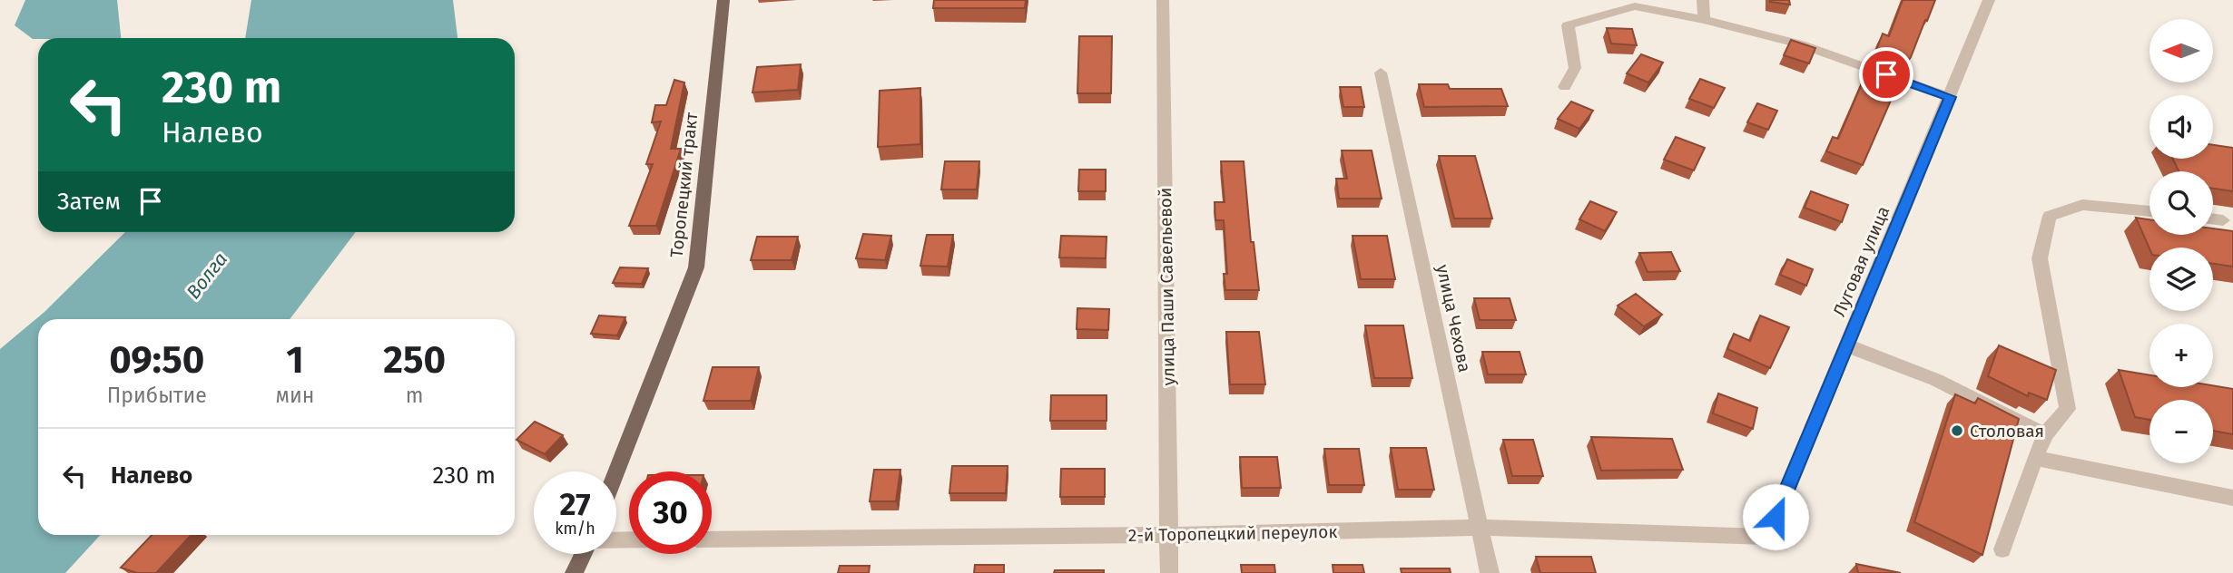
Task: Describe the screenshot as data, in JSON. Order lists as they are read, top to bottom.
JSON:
{
  "streets": {
    "main road": ["Торопецкий тракт"],
    "street": [
      "Луговая улица",
      "улица Паши Савельевой",
      "улица Чехова",
      "2-й Торопецкий переулок"
    ]
  },
  "crossings": [
    ["Луговая улица", "2-й Торопецкий переулок"],
    ["улица Паши Савельевой", "2-й Торопецкий переулок"],
    ["улица Чехова", "2-й Торопецкий переулок"]
  ],
  "water": ["Волга"],
  "places": ["Столовая"],
  "north": "left",
  "page": {
    "map_buttons": ["+", "−"],
    "turn": ["230 m", "Налево"],
    "then": "Затем",
    "eta": [
      "09:50",
      "Прибытие",
      "1",
      "мин",
      "250",
      "m"
    ],
    "list": [
      {
        "name": "Налево",
        "value": "230 m"
      }
    ],
    "speed": "27 km/h",
    "limit": "30"
  }
}
